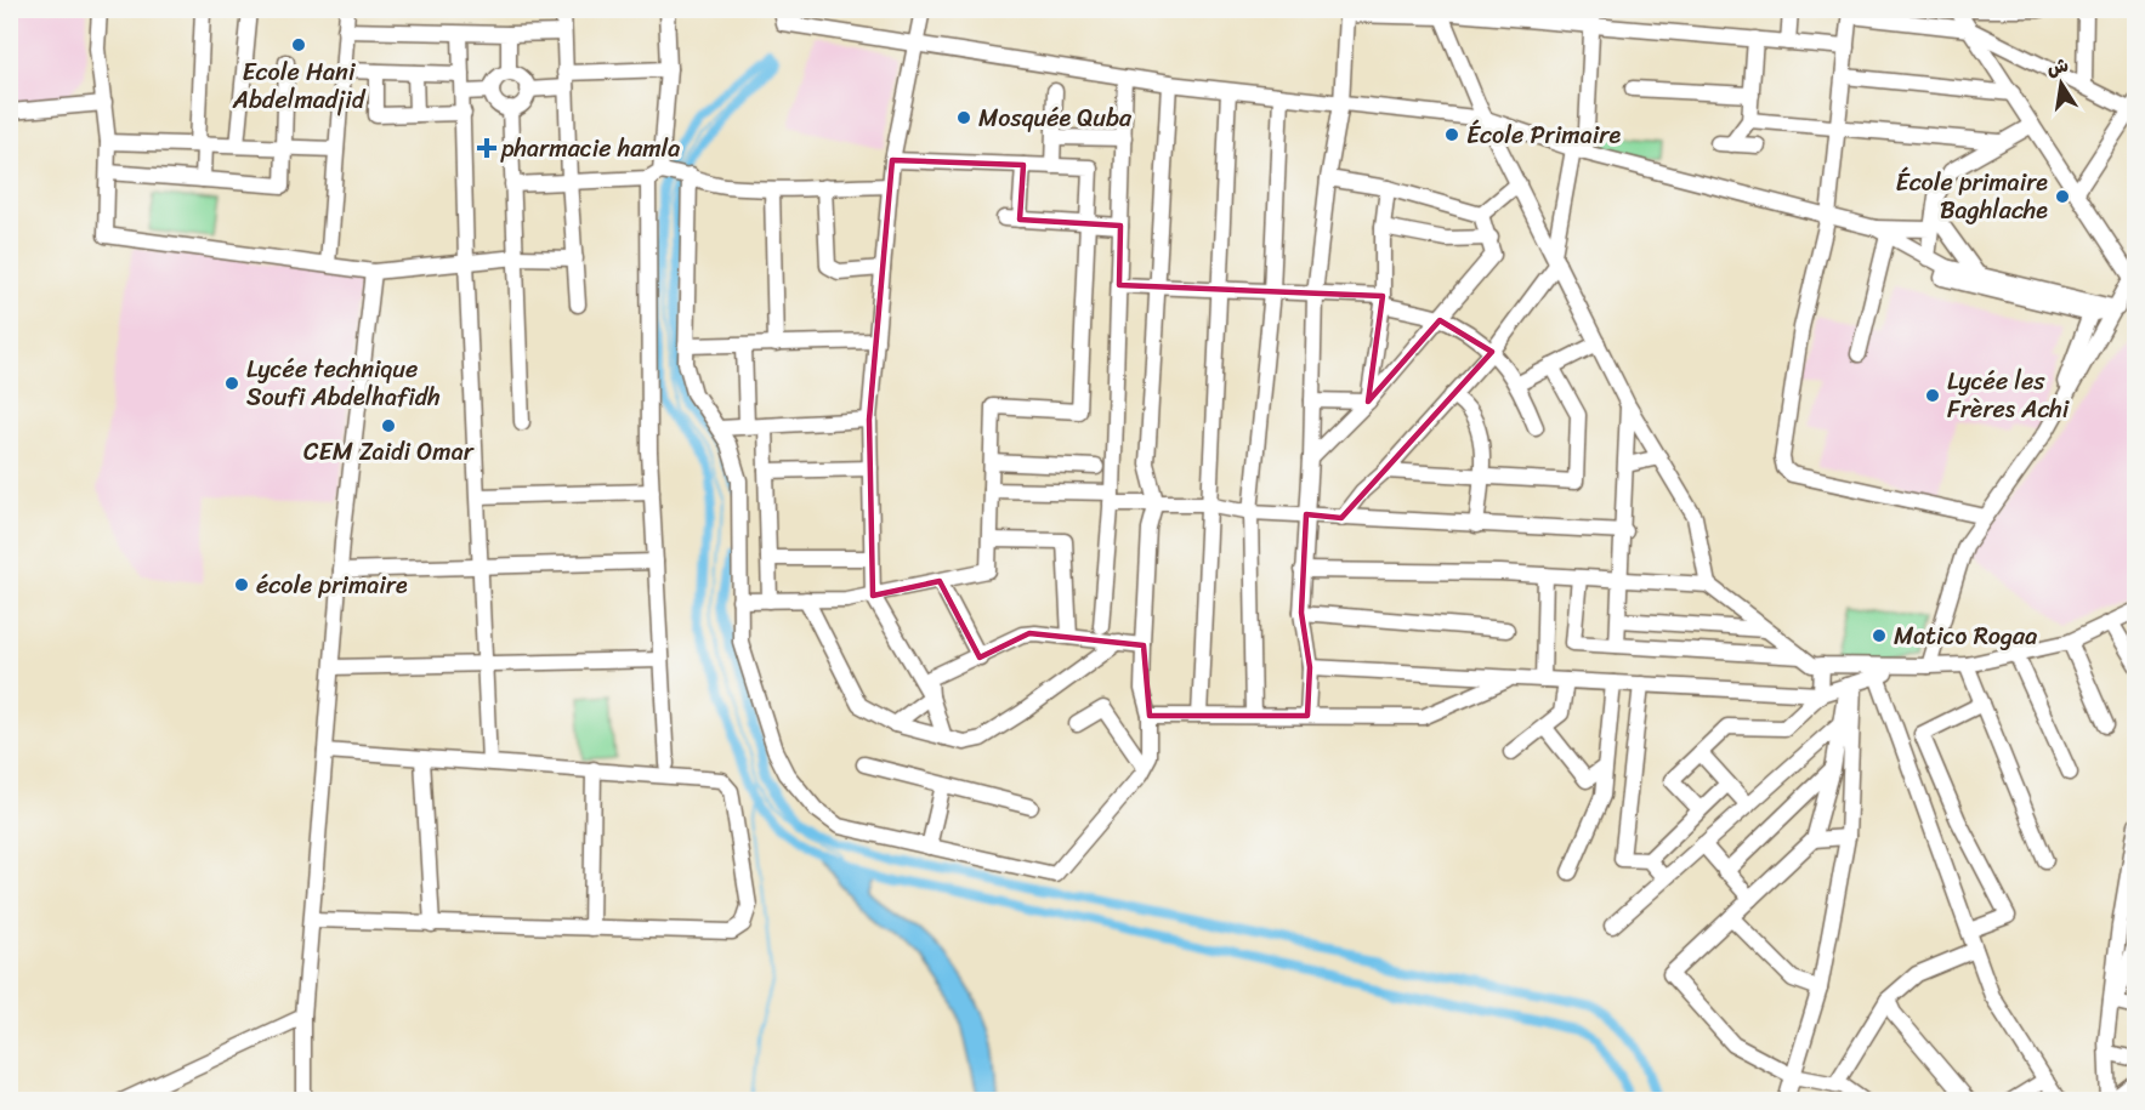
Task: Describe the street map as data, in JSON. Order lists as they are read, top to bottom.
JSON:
{
  "places": {
    "other": [
      "Ecole Hani Abdelmadjid",
      "Mosquée Quba",
      "École Primaire",
      "École primaire Baghlache",
      "Lycée technique Soufi Abdelhafidh",
      "Lycée les Frères Achi",
      "CEM Zaidi Omar",
      "école primaire",
      "Matico Rogaa"
    ],
    "health": ["pharmacie hamla"]
  },
  "north": "top"
}
